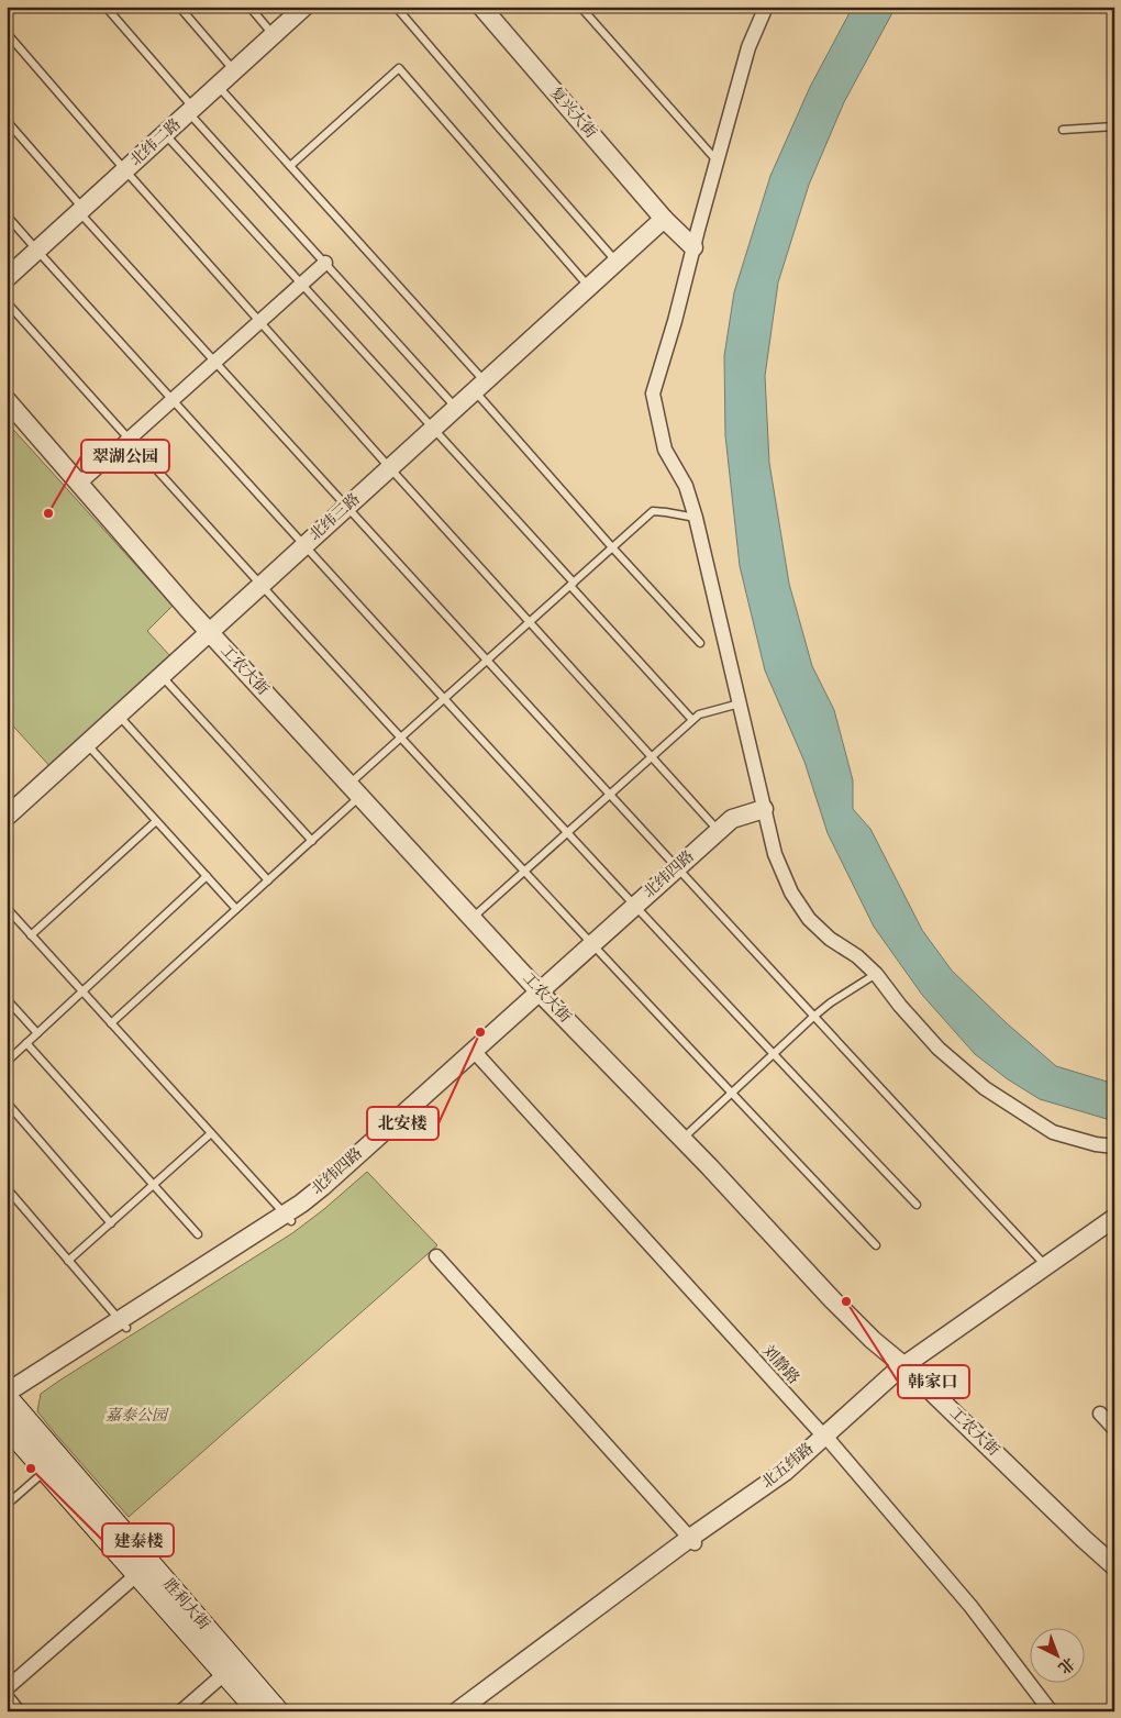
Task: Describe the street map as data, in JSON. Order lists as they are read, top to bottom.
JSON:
{
  "streets": {
    "main road": ["胜利大街"],
    "street": [
      "复兴大街",
      "北纬二路",
      "北纬三路",
      "工农大街",
      "北纬四路",
      "刘静路",
      "北五纬路"
    ]
  },
  "crossings": [
    ["复兴大街", "北纬三路"],
    ["北纬三路", "工农大街"],
    ["工农大街", "北纬四路"],
    ["工农大街", "北五纬路"],
    ["北纬四路", "刘静路"],
    ["北纬四路", "胜利大街"],
    ["刘静路", "北五纬路"]
  ],
  "parks": ["嘉泰公园"],
  "places": [
    "翠湖公园",
    "北安楼",
    "韩家口",
    "建泰楼"
  ],
  "north": "bottom right"
}
